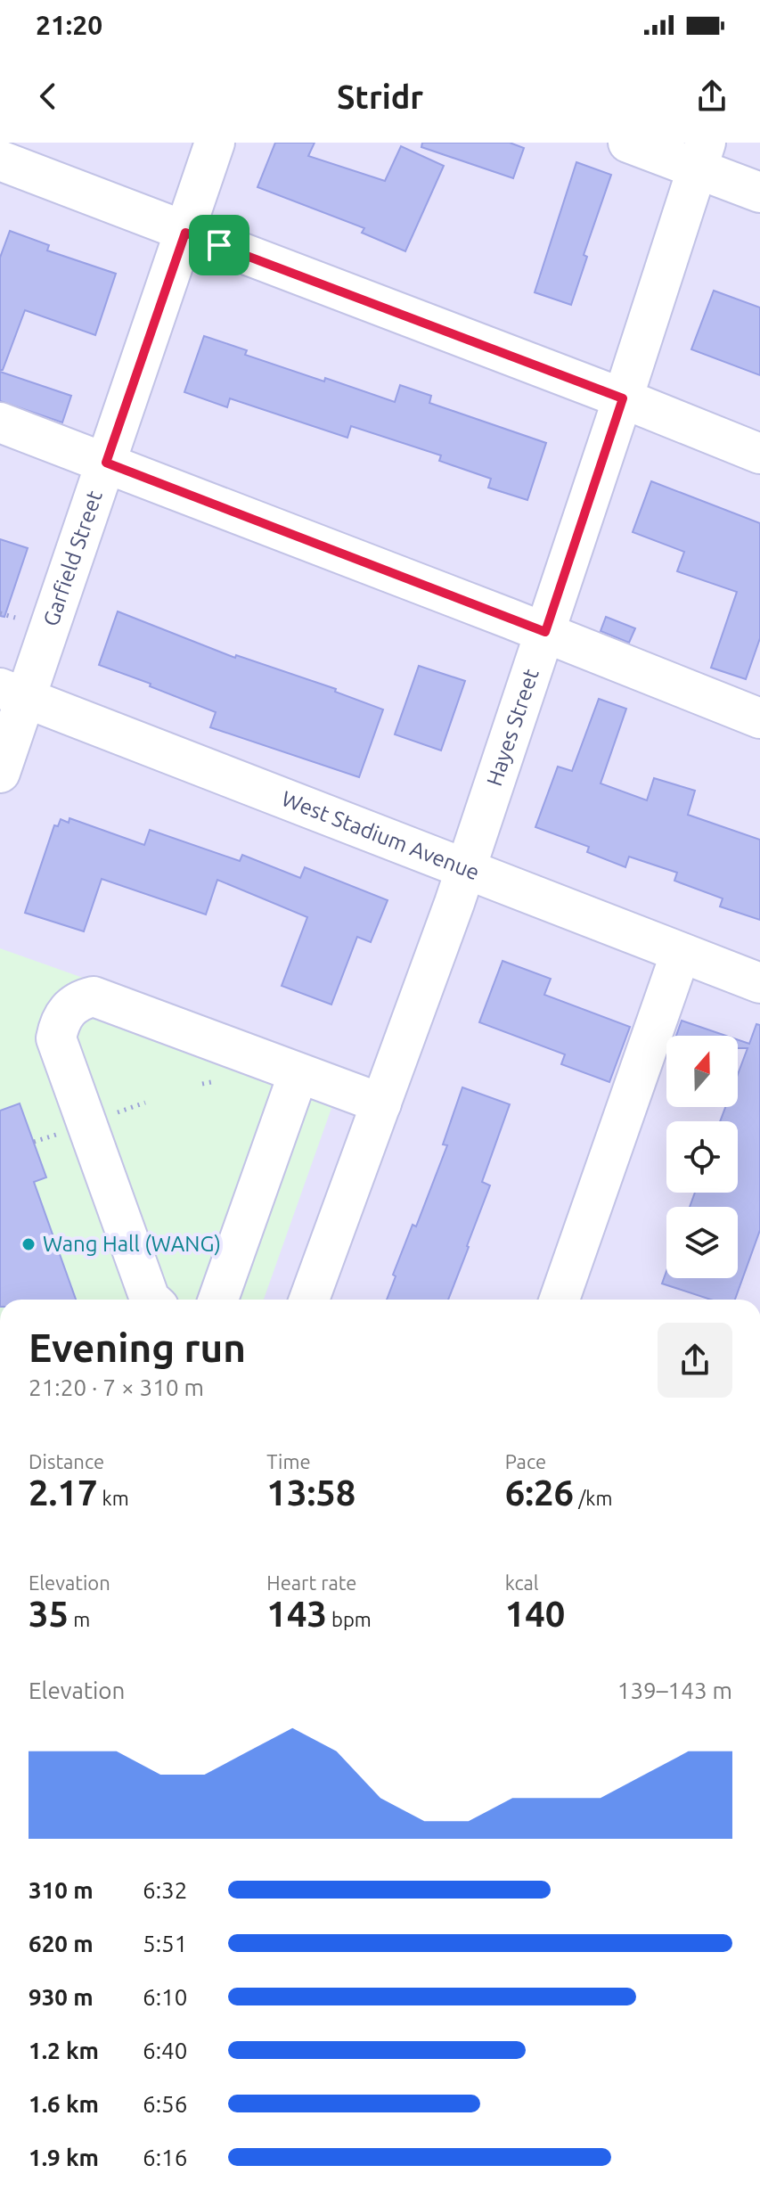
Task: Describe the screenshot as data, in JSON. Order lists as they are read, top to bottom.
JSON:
{
  "streets": {
    "street": ["Garfield Street", "Hayes Street", "West Stadium Avenue"]
  },
  "crossings": [
    ["Garfield Street", "West Stadium Avenue"],
    ["Hayes Street", "West Stadium Avenue"]
  ],
  "places": ["Wang Hall (WANG)"],
  "north": "top",
  "page": {
    "status": "21:20",
    "header": "Stridr",
    "heading": ["Evening run", "21:20 · 7 × 310 m"],
    "stats": [
      ["Distance", "2.17 km"],
      ["Time", "13:58"],
      ["Pace", "6:26 /km"],
      ["Elevation", "35 m"],
      ["Heart rate", "143 bpm"],
      ["kcal", "140"]
    ],
    "chart": ["Elevation", "139–143 m"],
    "list": [
      {
        "name": "310 m",
        "note": "6:32"
      },
      {
        "name": "620 m",
        "note": "5:51"
      },
      {
        "name": "930 m",
        "note": "6:10"
      },
      {
        "name": "1.2 km",
        "note": "6:40"
      },
      {
        "name": "1.6 km",
        "note": "6:56"
      },
      {
        "name": "1.9 km",
        "note": "6:16"
      }
    ]
  }
}
